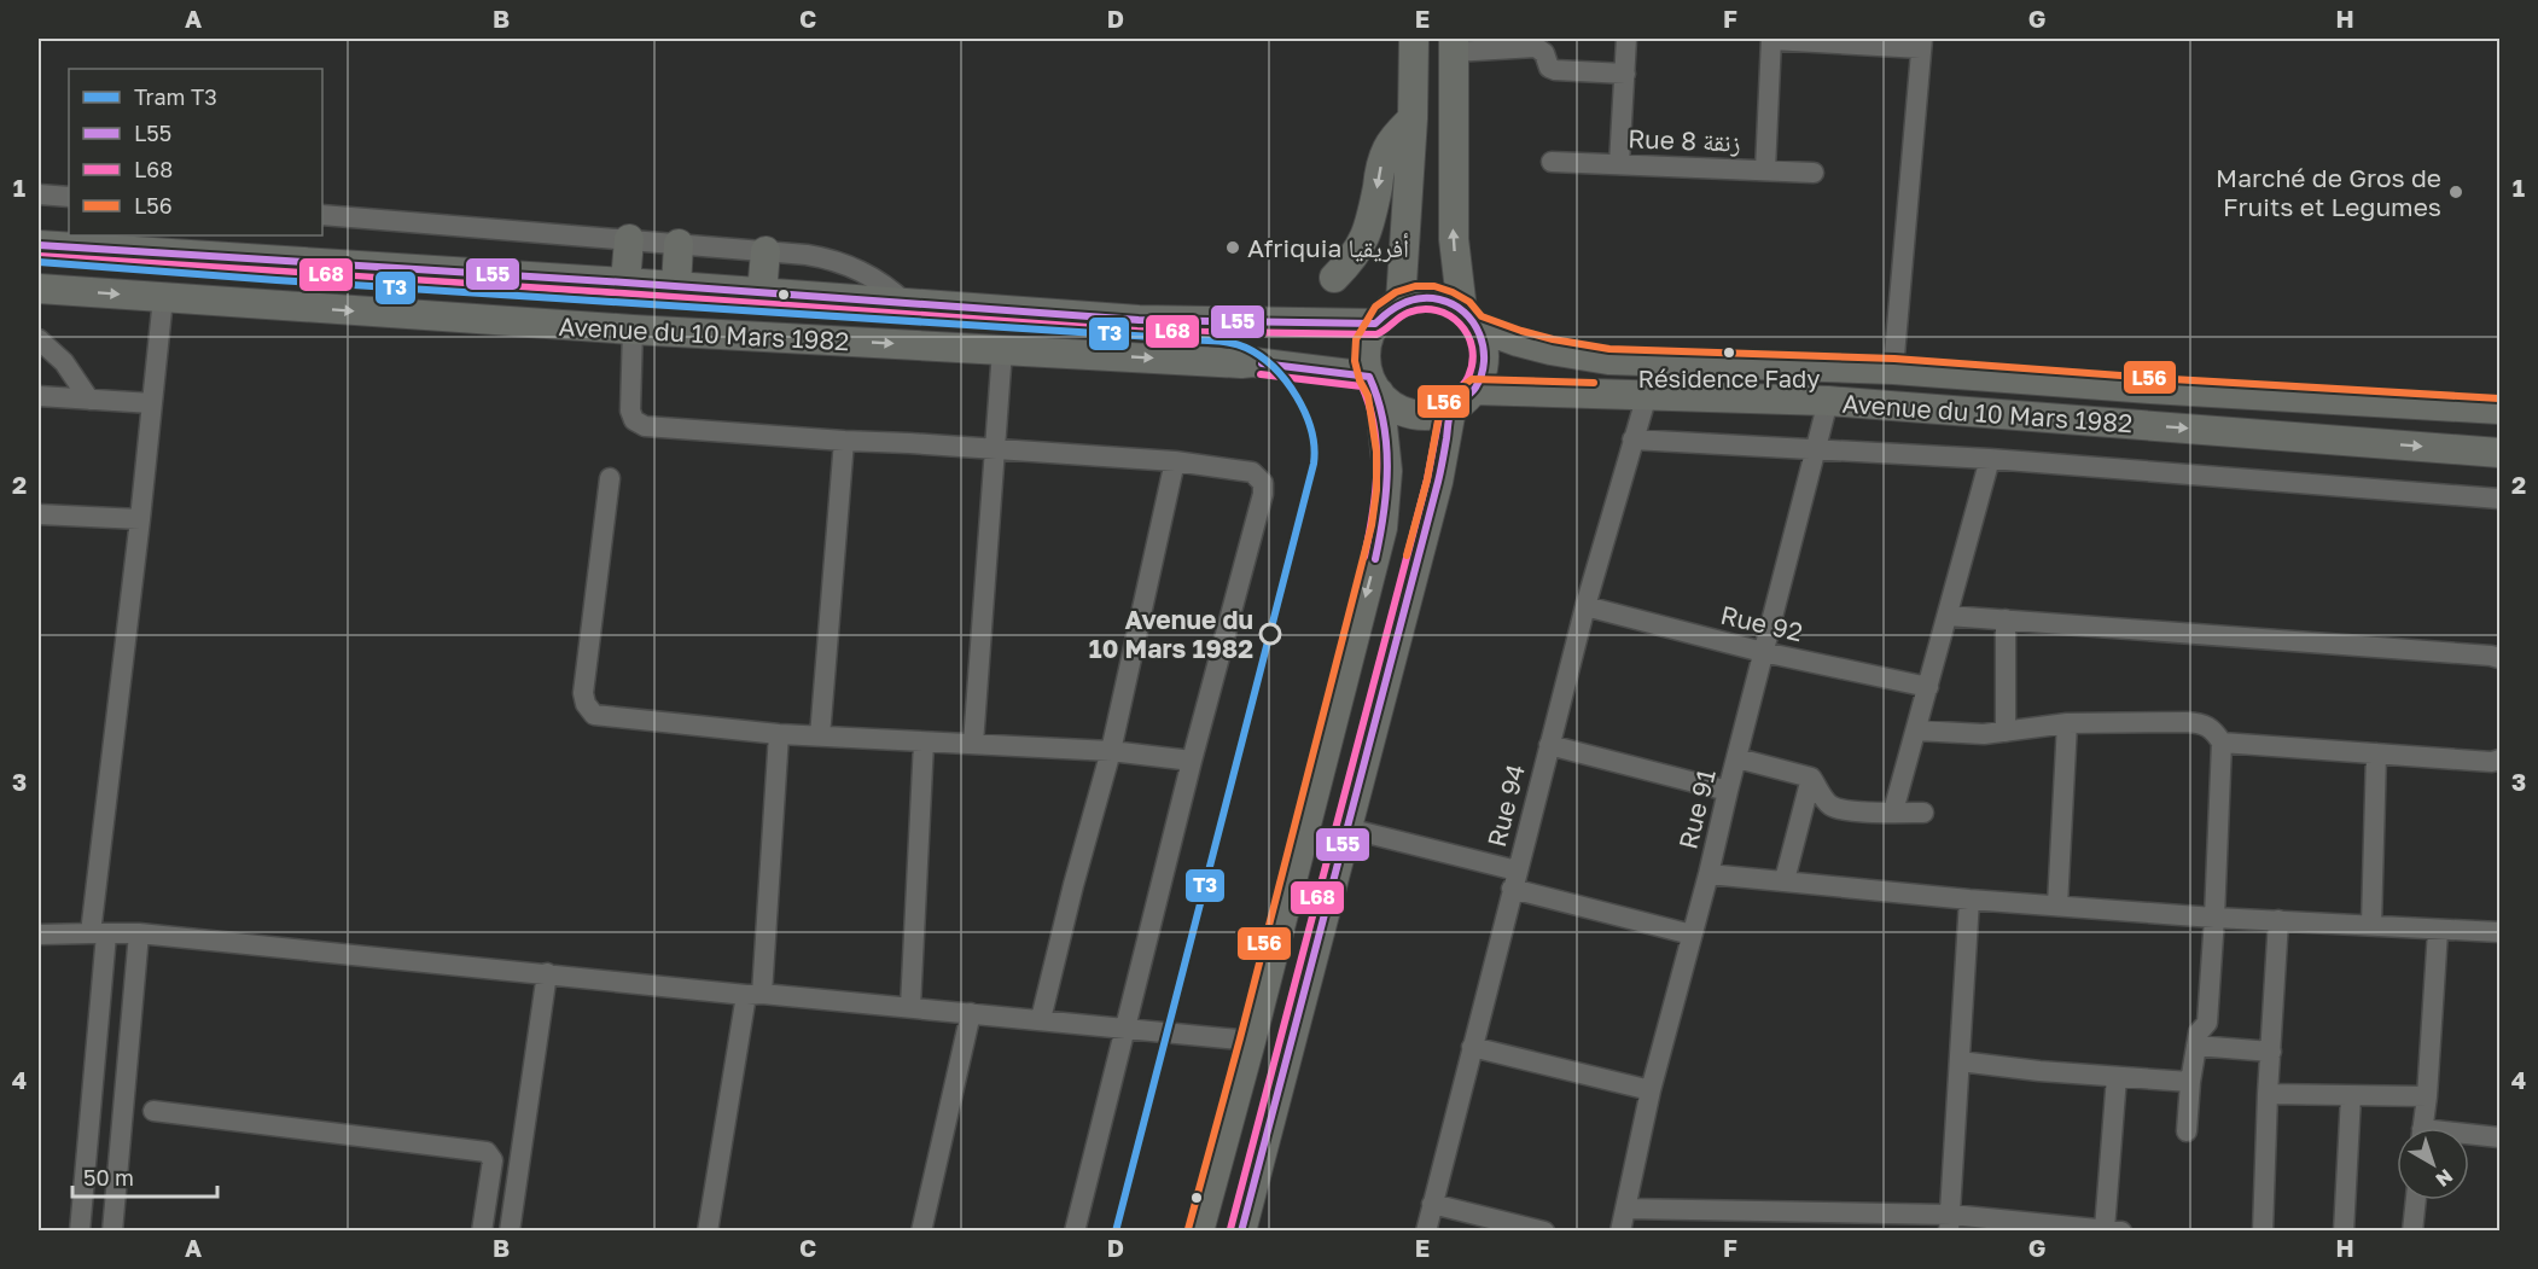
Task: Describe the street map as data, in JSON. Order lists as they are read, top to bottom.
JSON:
{
  "streets": {
    "main road": ["Avenue du 10 Mars 1982"],
    "street": [
      "Rue 8 زنقة",
      "Rue 92",
      "Rue 94",
      "Rue 91"
    ]
  },
  "crossings": [
    ["Avenue du 10 Mars 1982", "Rue 94"],
    ["Avenue du 10 Mars 1982", "Rue 91"],
    ["Rue 92", "Rue 94"],
    ["Rue 92", "Rue 91"]
  ],
  "places": [
    "Marché de Gros de Fruits et Legumes",
    "Afriquia أفريقيا",
    "Résidence Fady",
    "Avenue du 10 Mars 1982"
  ],
  "lines": [
    "transit line L55",
    "transit line L68",
    "tram line T3",
    "transit line L56"
  ],
  "legend": [
    "Tram T3",
    "L55",
    "L68",
    "L56"
  ],
  "scale_bar": "50 m",
  "north": "bottom right",
  "grid": {
    "columns": [
      "A",
      "B",
      "C",
      "D",
      "E",
      "F",
      "G",
      "H"
    ],
    "rows": [
      "1",
      "2",
      "3",
      "4"
    ]
  }
}
